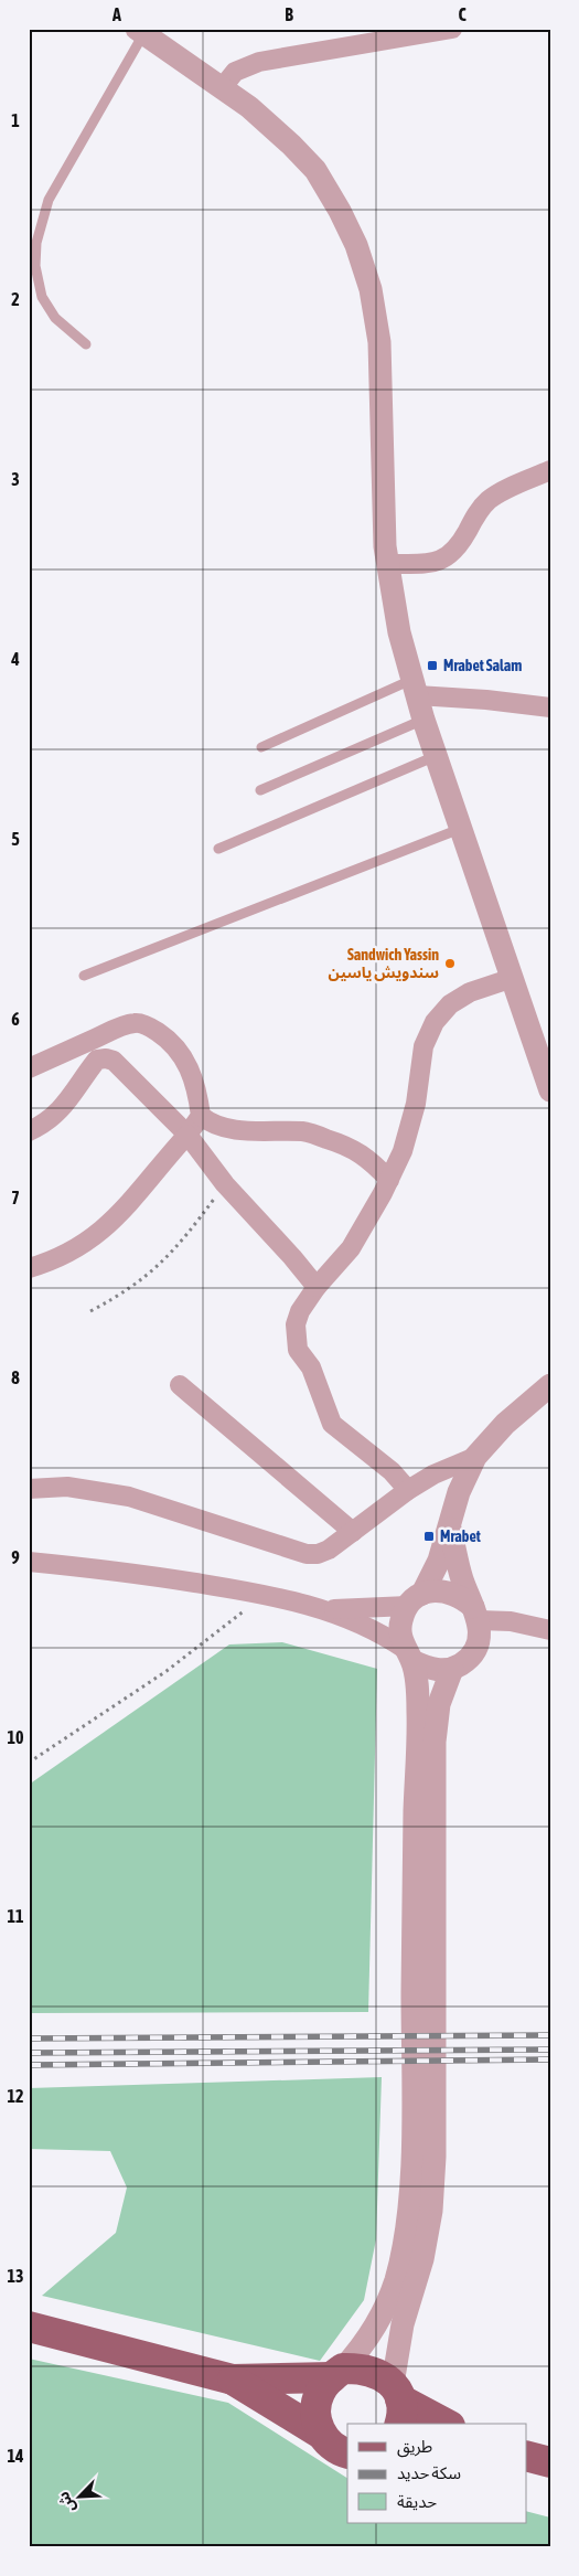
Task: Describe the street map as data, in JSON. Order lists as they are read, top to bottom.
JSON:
{
  "places": {
    "transit": ["Mrabet Salam", "Mrabet"],
    "other": ["Sandwich Yassin سندويش ياسين"]
  },
  "legend": ["طريق", "سكة حديد", "حديقة"],
  "north": "bottom left",
  "grid": {
    "columns": ["A", "B", "C"],
    "rows": [
      "1",
      "2",
      "3",
      "4",
      "5",
      "6",
      "7",
      "8",
      "9",
      "10",
      "11",
      "12",
      "13",
      "14"
    ]
  }
}
